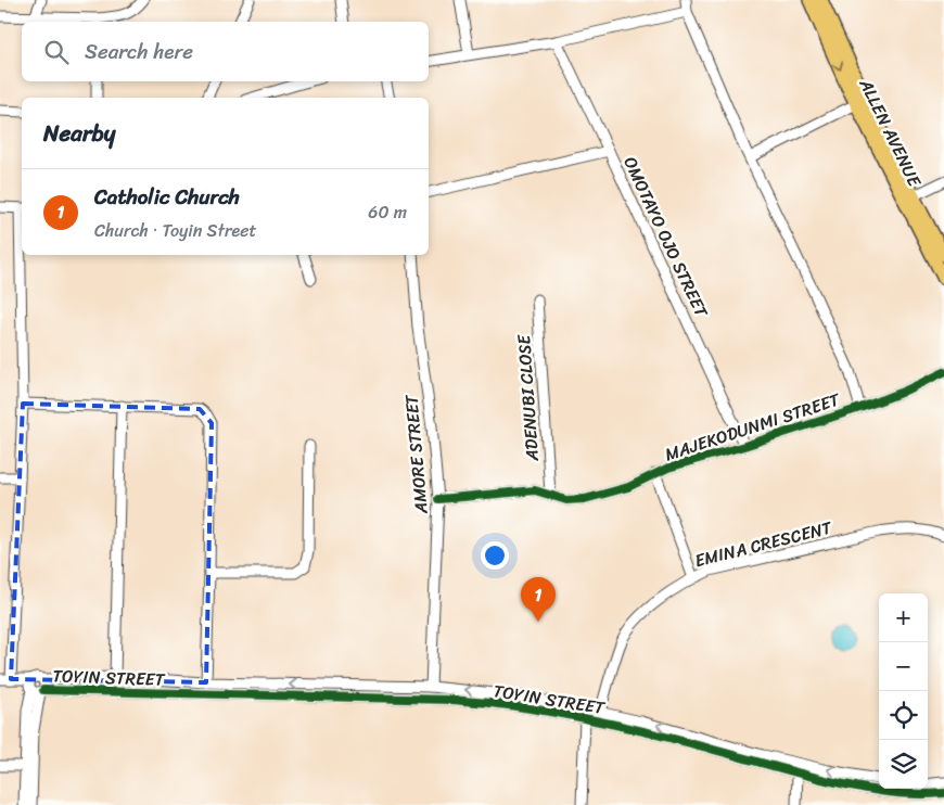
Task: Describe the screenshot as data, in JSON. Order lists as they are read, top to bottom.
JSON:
{
  "streets": {
    "main road": ["ALLEN AVENUE"],
    "street": [
      "OMOTAYO OJO STREET",
      "ADENUBI CLOSE",
      "MAJEKODUNMI STREET",
      "AMORE STREET",
      "EMINA CRESCENT",
      "TOYIN STREET"
    ]
  },
  "crossings": [
    ["OMOTAYO OJO STREET", "MAJEKODUNMI STREET"],
    ["ADENUBI CLOSE", "MAJEKODUNMI STREET"],
    ["MAJEKODUNMI STREET", "AMORE STREET"],
    ["AMORE STREET", "TOYIN STREET"],
    ["EMINA CRESCENT", "TOYIN STREET"]
  ],
  "page": {
    "search": "Search here",
    "heading": "Nearby",
    "list": [
      {
        "mark": "1",
        "name": "Catholic Church",
        "note": "Church · Toyin Street",
        "value": "60 m"
      }
    ],
    "pins": "1",
    "map_buttons": ["+", "−"]
  }
}
